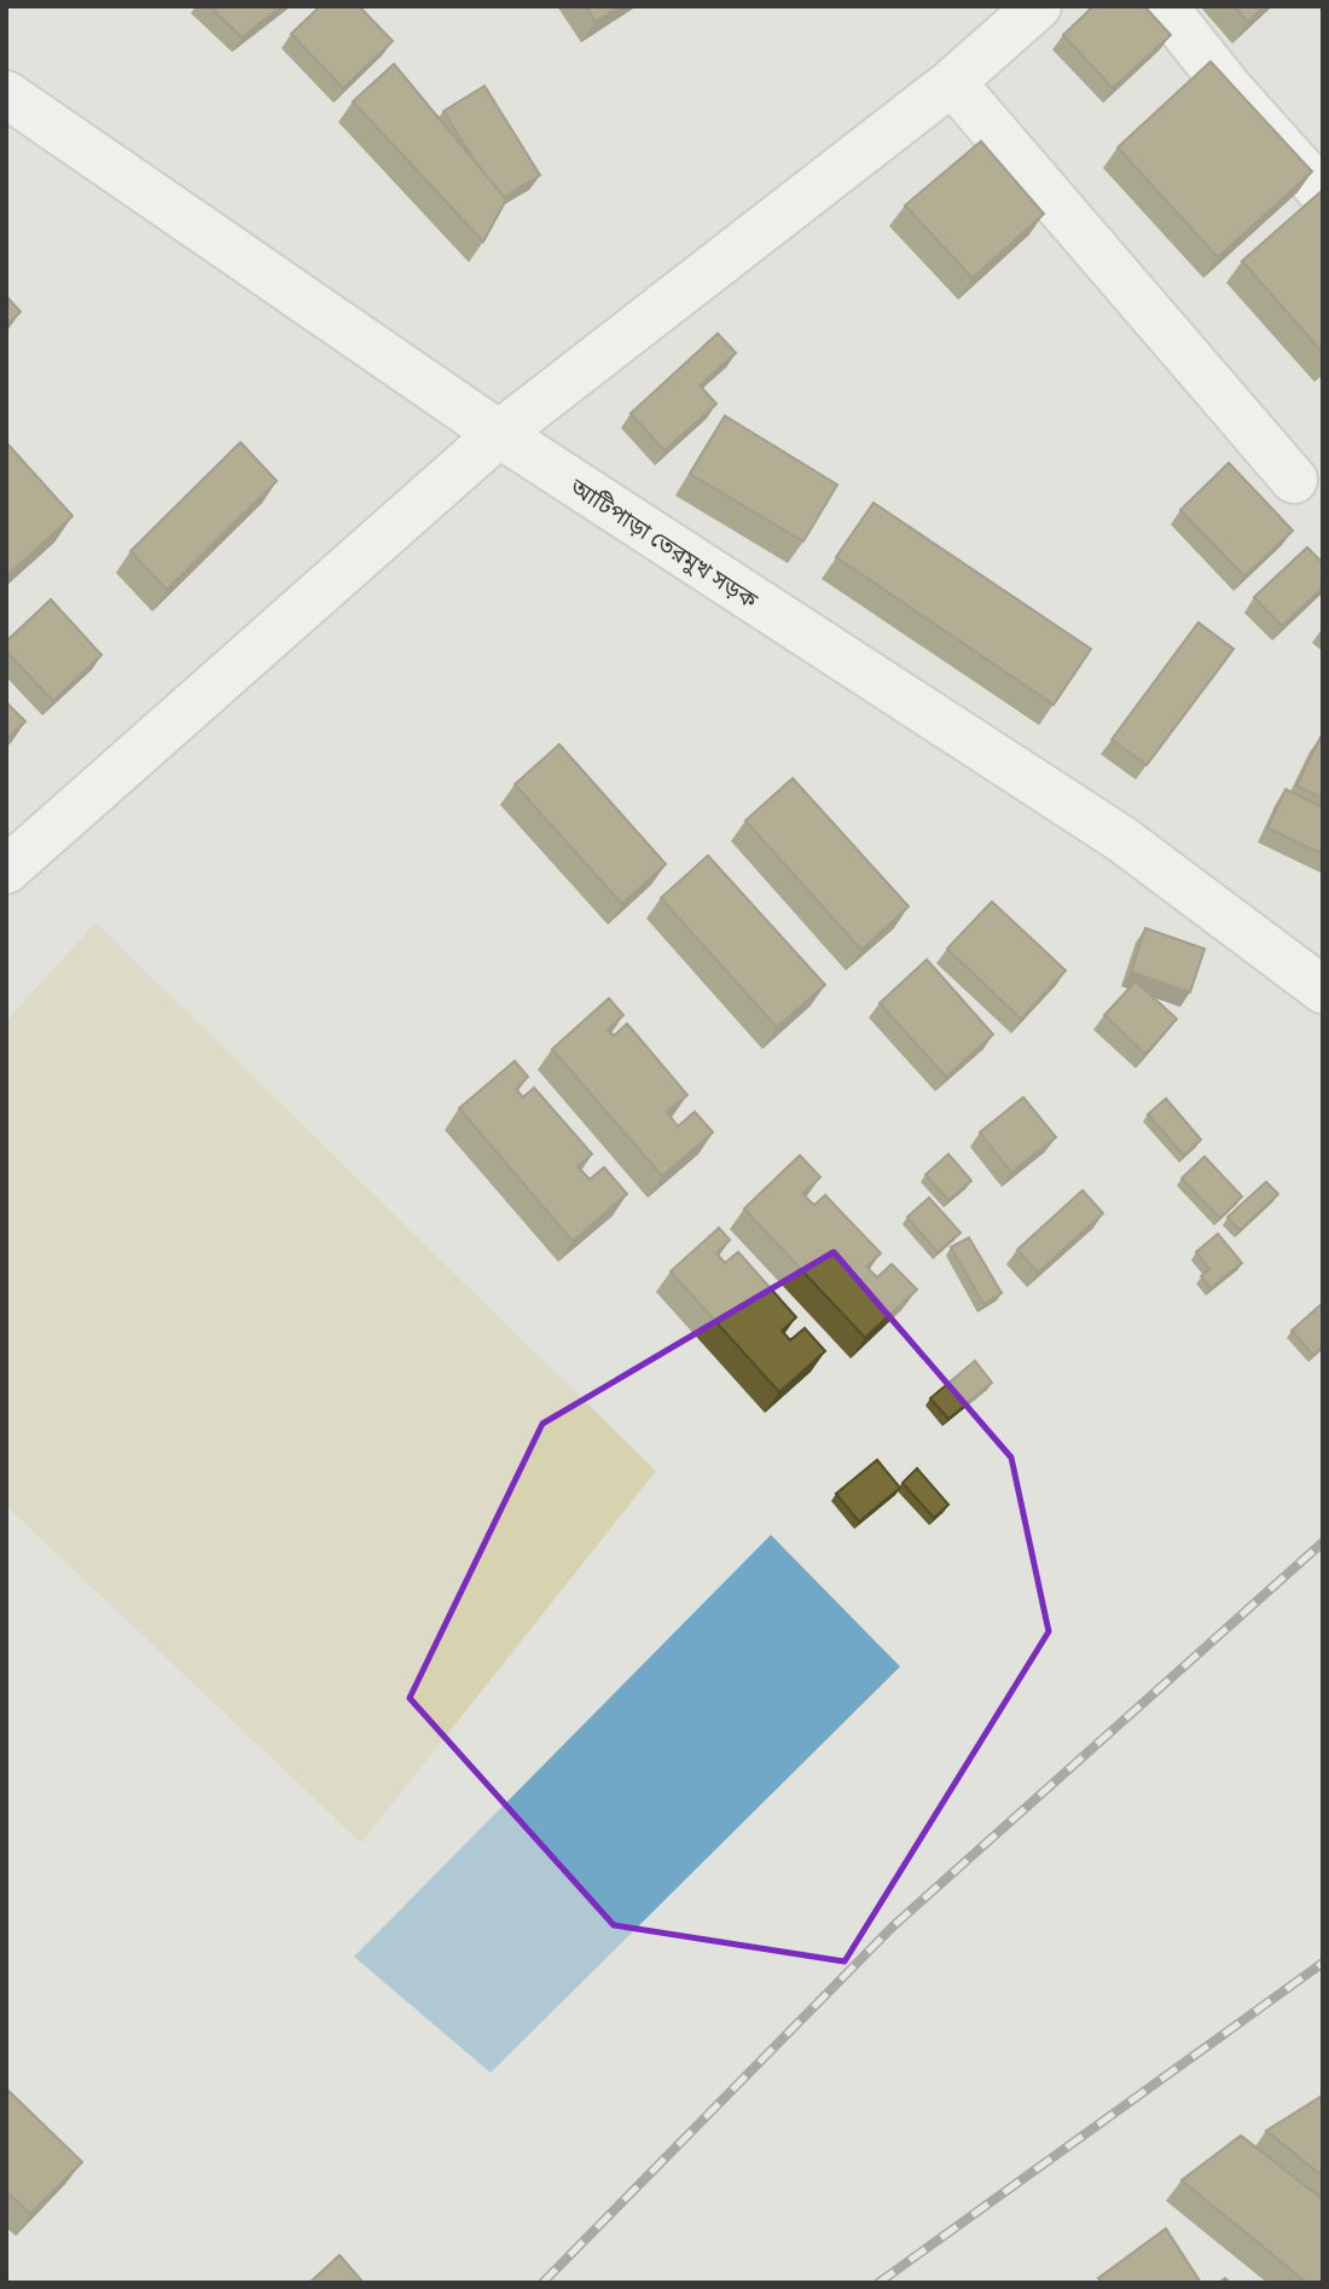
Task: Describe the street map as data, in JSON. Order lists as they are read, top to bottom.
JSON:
{
  "streets": {
    "street": ["আটিপাড়া তেরমুখ সড়ক"]
  }
}
